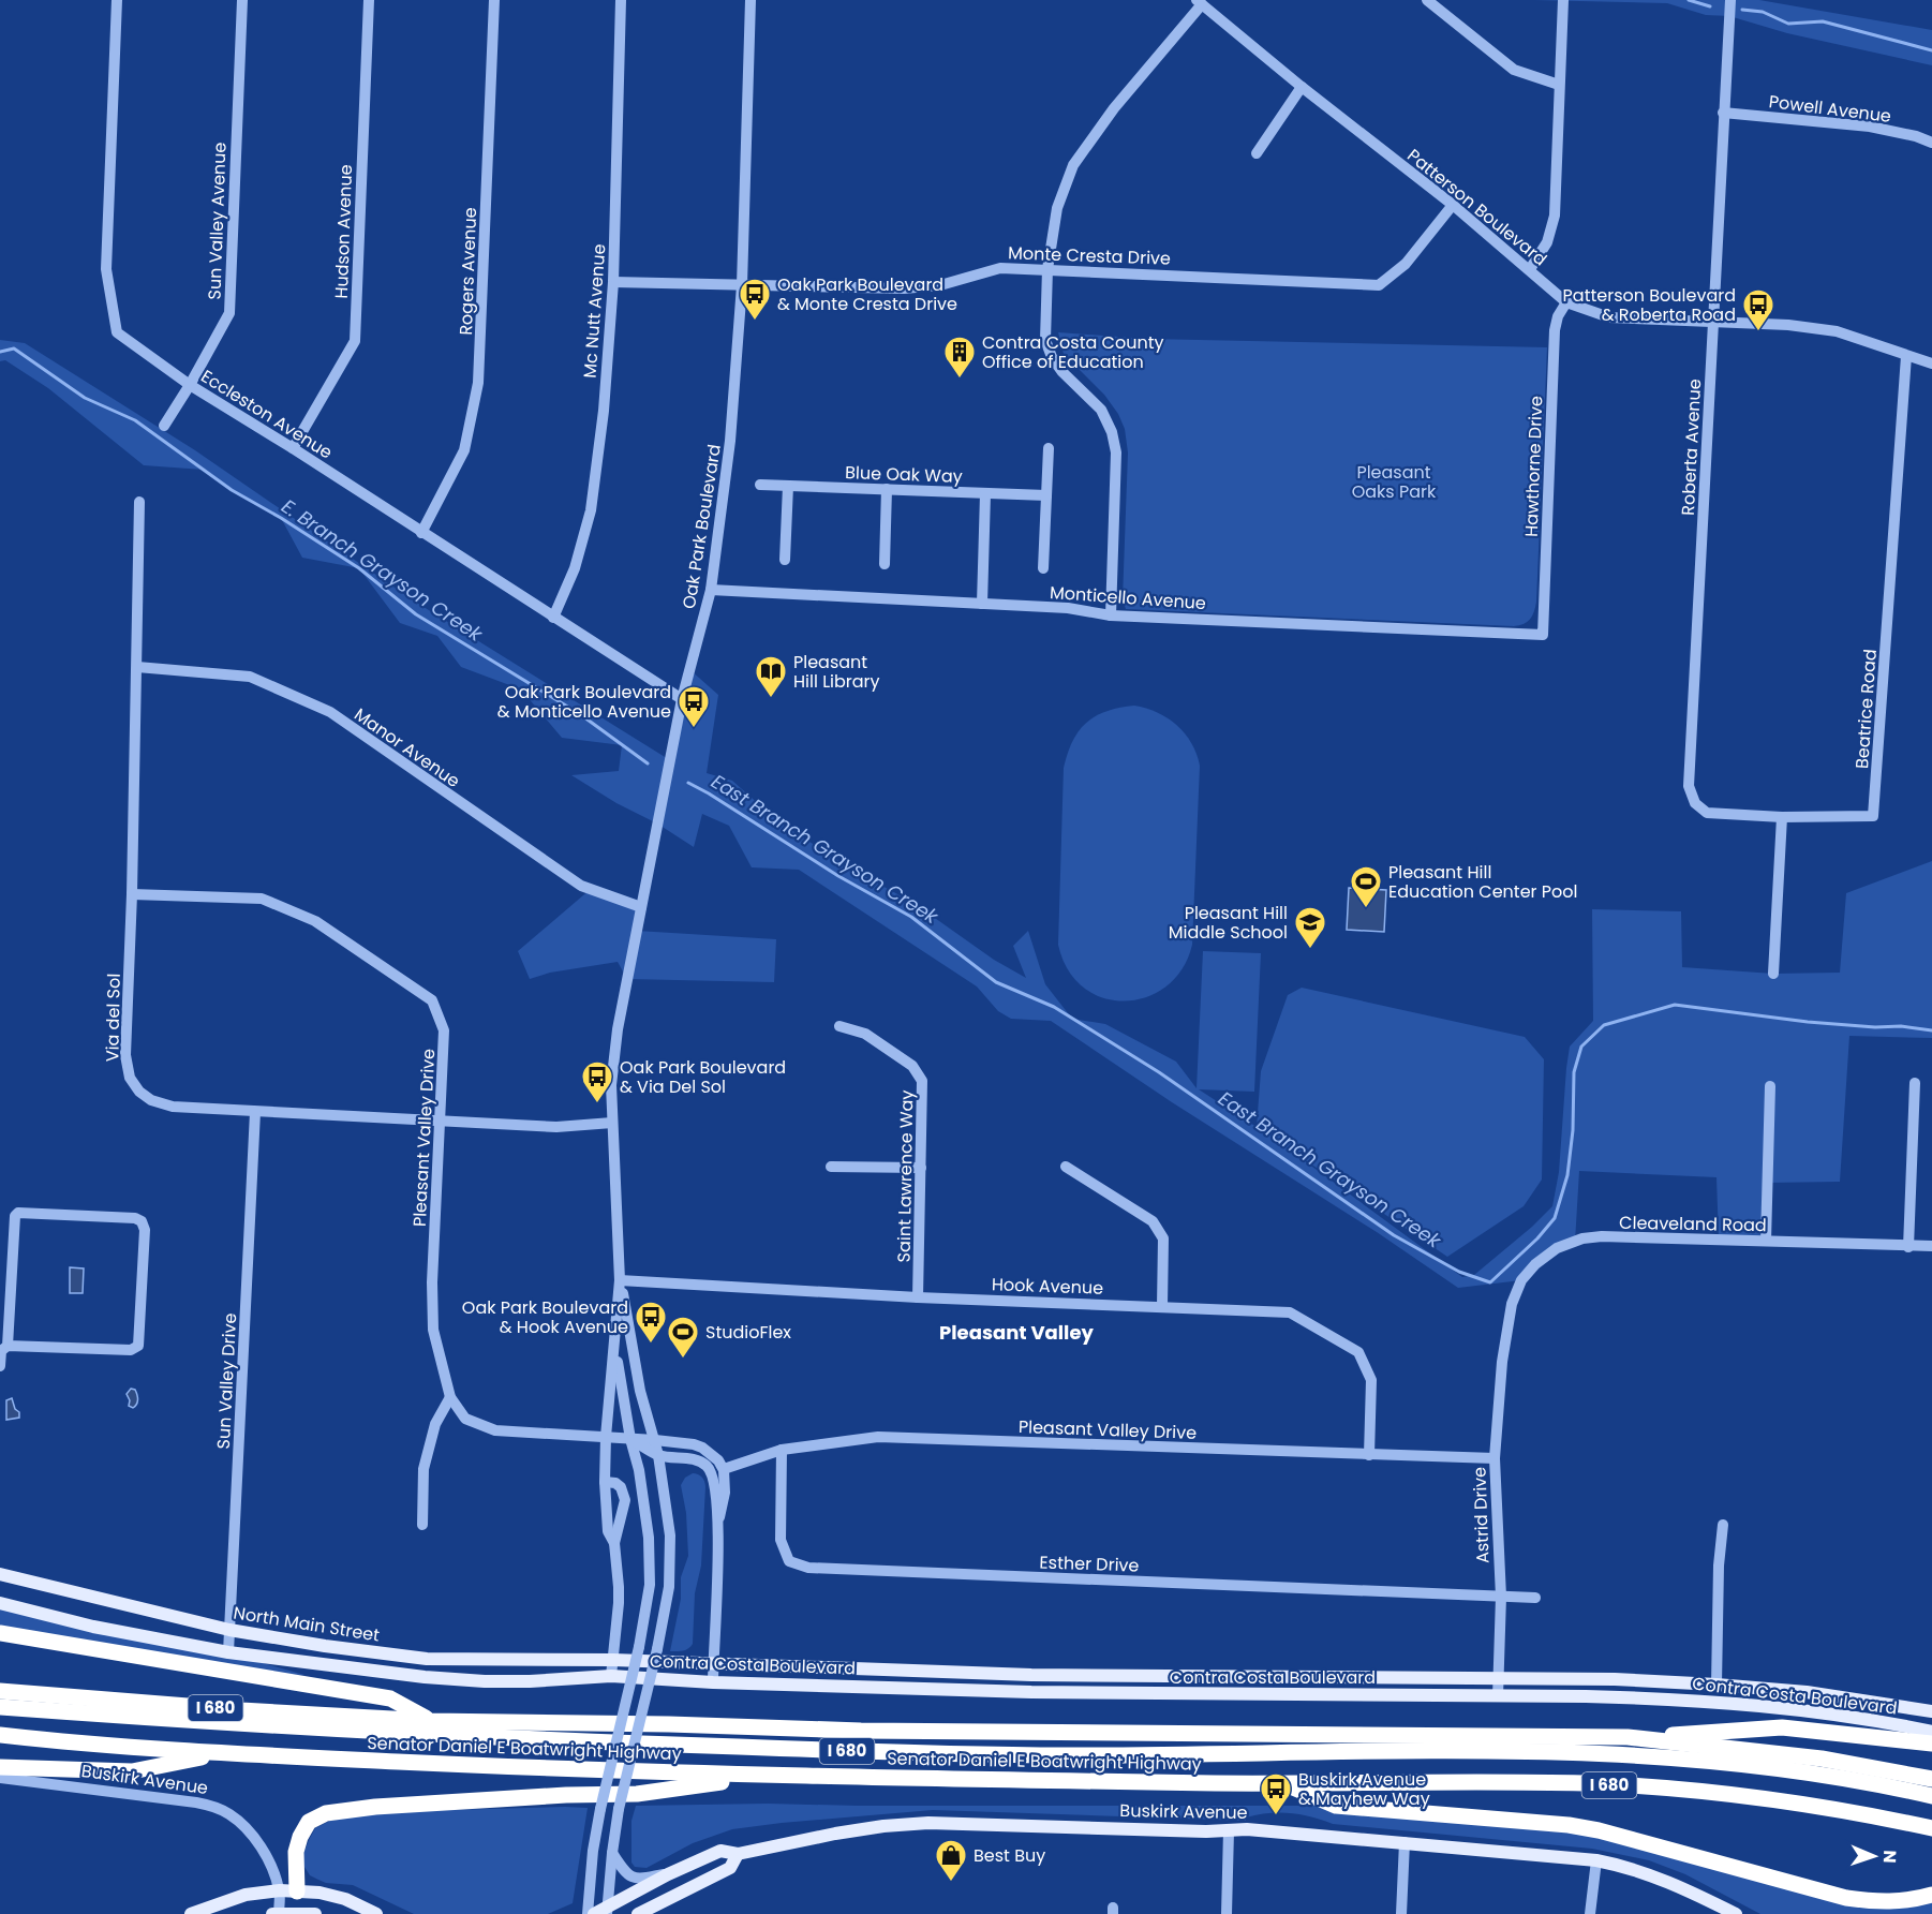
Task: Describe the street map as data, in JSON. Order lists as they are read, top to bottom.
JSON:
{
  "streets": {
    "highway": ["I 680", "Senator Daniel E Boatwright Highway"],
    "main road": ["North Main Street", "Contra Costa Boulevard", "Buskirk Avenue"],
    "street": [
      "Powell Avenue",
      "Patterson Boulevard",
      "Sun Valley Avenue",
      "Hudson Avenue",
      "Monte Cresta Drive",
      "Rogers Avenue",
      "Mc Nutt Avenue",
      "Eccleston Avenue",
      "Roberta Avenue",
      "Hawthorne Drive",
      "Blue Oak Way",
      "Oak Park Boulevard",
      "Monticello Avenue",
      "Beatrice Road",
      "Manor Avenue",
      "Via del Sol",
      "Pleasant Valley Drive",
      "Saint Lawrence Way",
      "Cleaveland Road",
      "Hook Avenue",
      "Sun Valley Drive",
      "Astrid Drive",
      "Esther Drive"
    ]
  },
  "crossings": [
    ["Powell Avenue", "Roberta Avenue"],
    ["Patterson Boulevard", "Monte Cresta Drive"],
    ["Patterson Boulevard", "Roberta Avenue"],
    ["Patterson Boulevard", "Hawthorne Drive"],
    ["Patterson Boulevard", "Beatrice Road"],
    ["Sun Valley Avenue", "Eccleston Avenue"],
    ["Hudson Avenue", "Eccleston Avenue"],
    ["Monte Cresta Drive", "Mc Nutt Avenue"],
    ["Monte Cresta Drive", "Oak Park Boulevard"],
    ["Rogers Avenue", "Eccleston Avenue"],
    ["Mc Nutt Avenue", "Eccleston Avenue"],
    ["Eccleston Avenue", "Oak Park Boulevard"],
    ["Roberta Avenue", "Beatrice Road"],
    ["Hawthorne Drive", "Monticello Avenue"],
    ["Oak Park Boulevard", "Monticello Avenue"],
    ["Oak Park Boulevard", "Manor Avenue"],
    ["Oak Park Boulevard", "Via del Sol"],
    ["Oak Park Boulevard", "Pleasant Valley Drive"],
    ["Oak Park Boulevard", "Hook Avenue"],
    ["Oak Park Boulevard", "North Main Street"],
    ["Oak Park Boulevard", "Contra Costa Boulevard"],
    ["Oak Park Boulevard", "Buskirk Avenue"],
    ["Manor Avenue", "Via del Sol"],
    ["Via del Sol", "Pleasant Valley Drive"],
    ["Via del Sol", "Sun Valley Drive"],
    ["Pleasant Valley Drive", "Hook Avenue"],
    ["Pleasant Valley Drive", "Astrid Drive"],
    ["Pleasant Valley Drive", "Esther Drive"],
    ["Saint Lawrence Way", "Hook Avenue"],
    ["Cleaveland Road", "Astrid Drive"],
    ["Sun Valley Drive", "North Main Street"],
    ["Astrid Drive", "Esther Drive"],
    ["Astrid Drive", "Contra Costa Boulevard"],
    ["North Main Street", "Contra Costa Boulevard"]
  ],
  "districts": ["Pleasant Valley"],
  "water": ["E. Branch Grayson Creek", "East Branch Grayson Creek"],
  "parks": ["Pleasant Oaks Park"],
  "places": {
    "bus stop": [
      "Oak Park Boulevard & Monte Cresta Drive",
      "Patterson Boulevard & Roberta Road",
      "Oak Park Boulevard & Monticello Avenue",
      "Oak Park Boulevard & Via Del Sol",
      "Oak Park Boulevard & Hook Avenue",
      "Buskirk Avenue & Mayhew Way"
    ],
    "building": ["Contra Costa County Office of Education"],
    "library": ["Pleasant Hill Library"],
    "sports": ["Pleasant Hill Education Center Pool", "StudioFlex"],
    "school or university": ["Pleasant Hill Middle School"],
    "shop": ["Best Buy"]
  },
  "north": "right"
}
